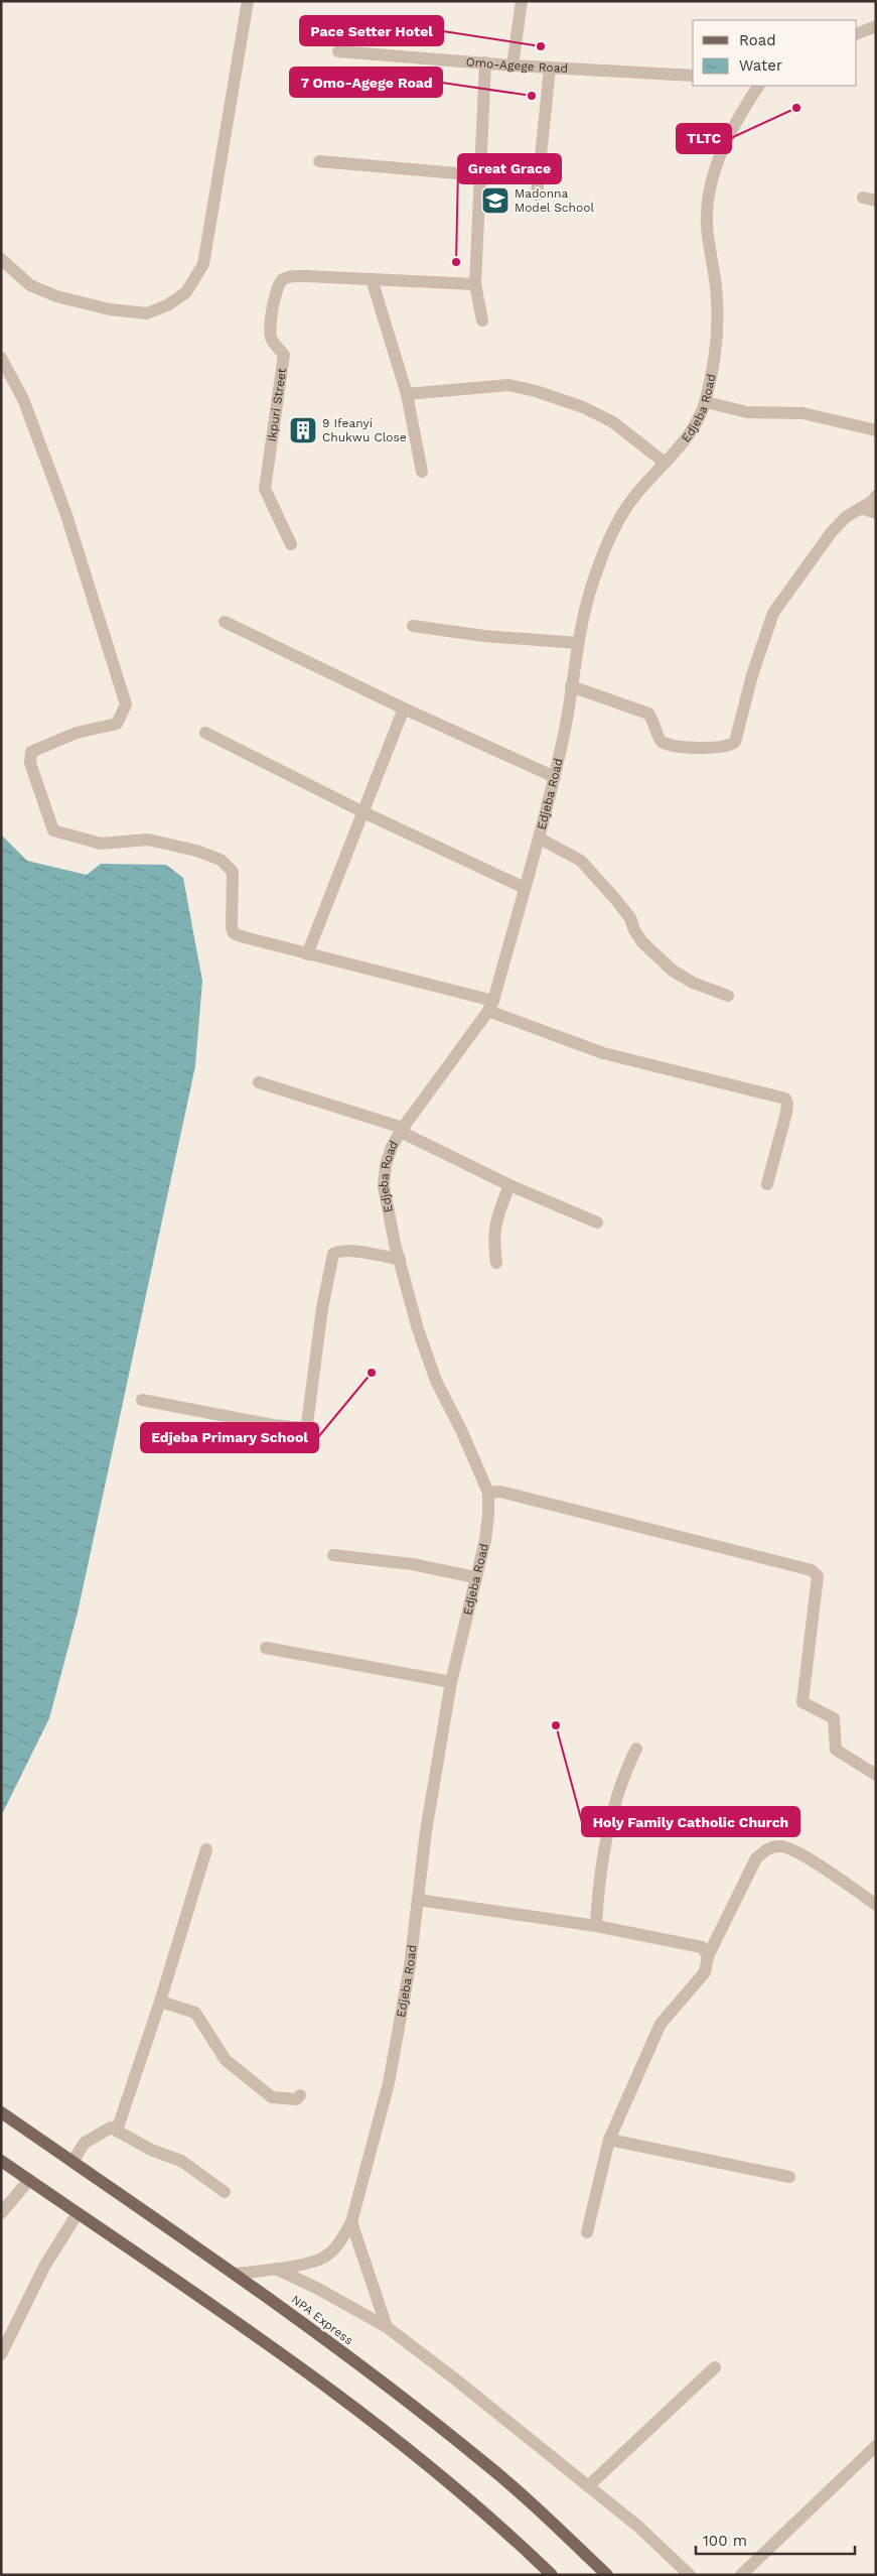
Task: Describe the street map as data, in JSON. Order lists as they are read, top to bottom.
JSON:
{
  "streets": {
    "main road": ["NPA Express"],
    "street": ["Omo-Agege Road", "Ikpuri Street", "Edjeba Road"]
  },
  "crossings": [
    ["Edjeba Road", "NPA Express"]
  ],
  "places": {
    "other": [
      "Pace Setter Hotel",
      "7 Omo-Agege Road",
      "TLTC",
      "Great Grace",
      "Edjeba Primary School",
      "Holy Family Catholic Church"
    ],
    "school or university": ["Madonna Model School"],
    "building": ["9 Ifeanyi Chukwu Close"]
  },
  "legend": ["Road", "Water"],
  "scale_bar": "100 m"
}
